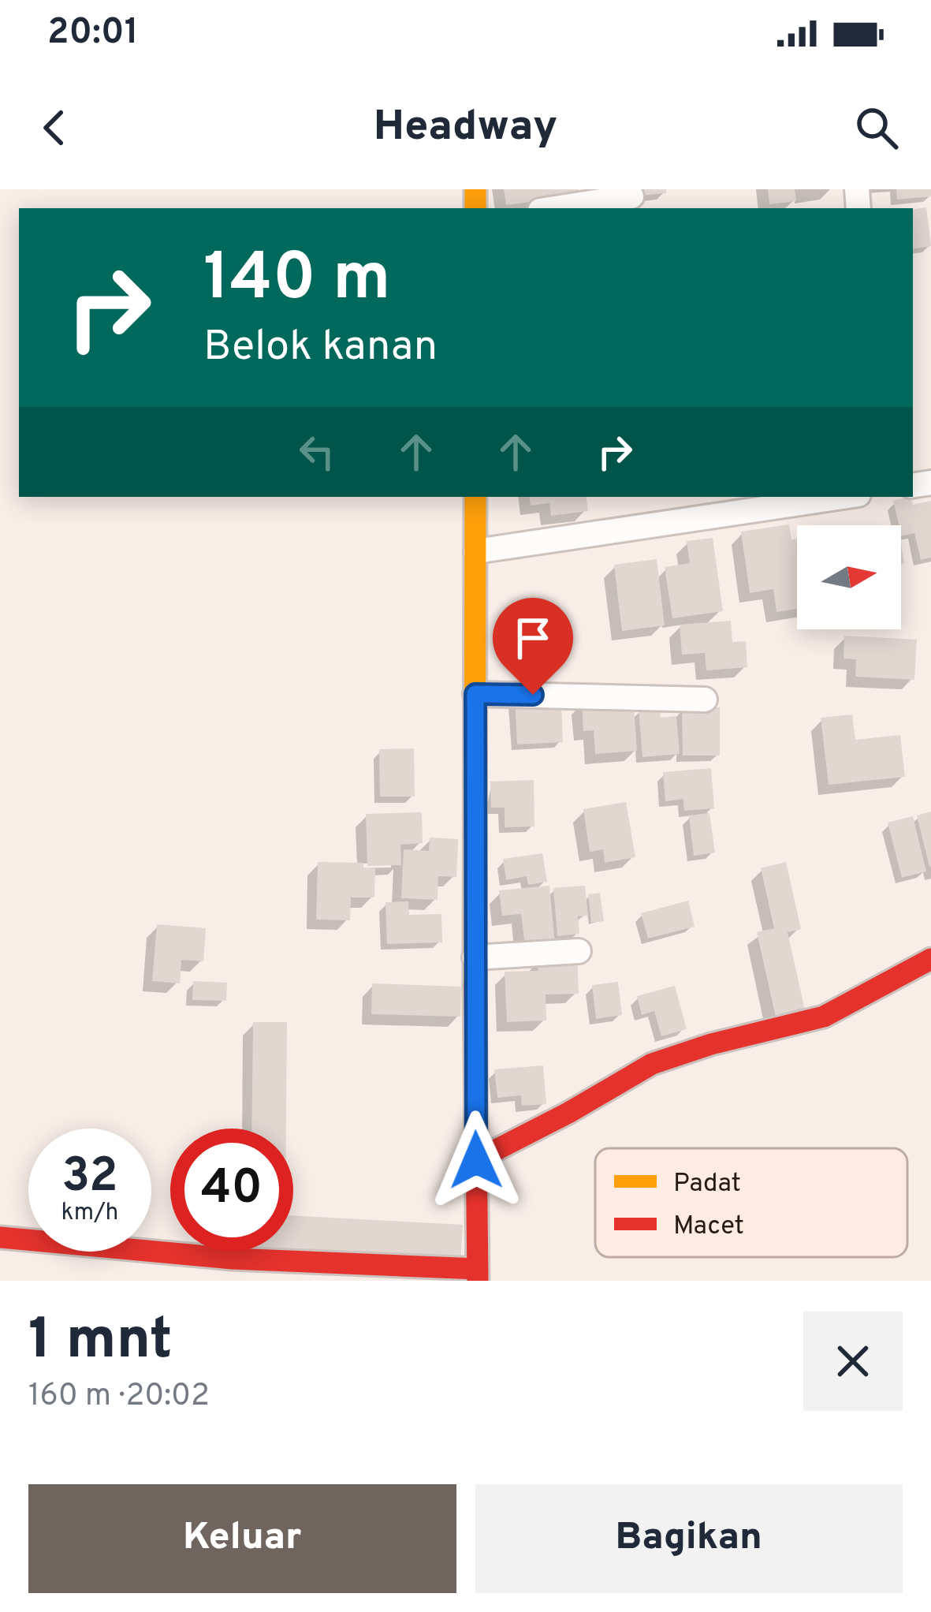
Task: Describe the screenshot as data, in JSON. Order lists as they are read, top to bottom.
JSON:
{
  "legend": ["Padat", "Macet"],
  "north": "right",
  "page": {
    "status": "20:01",
    "header": "Headway",
    "turn": ["140 m", "Belok kanan"],
    "speed": "32 km/h",
    "limit": "40",
    "heading": ["1 mnt", "160 m · 20:02"],
    "buttons": ["Keluar", "Bagikan"]
  }
}
